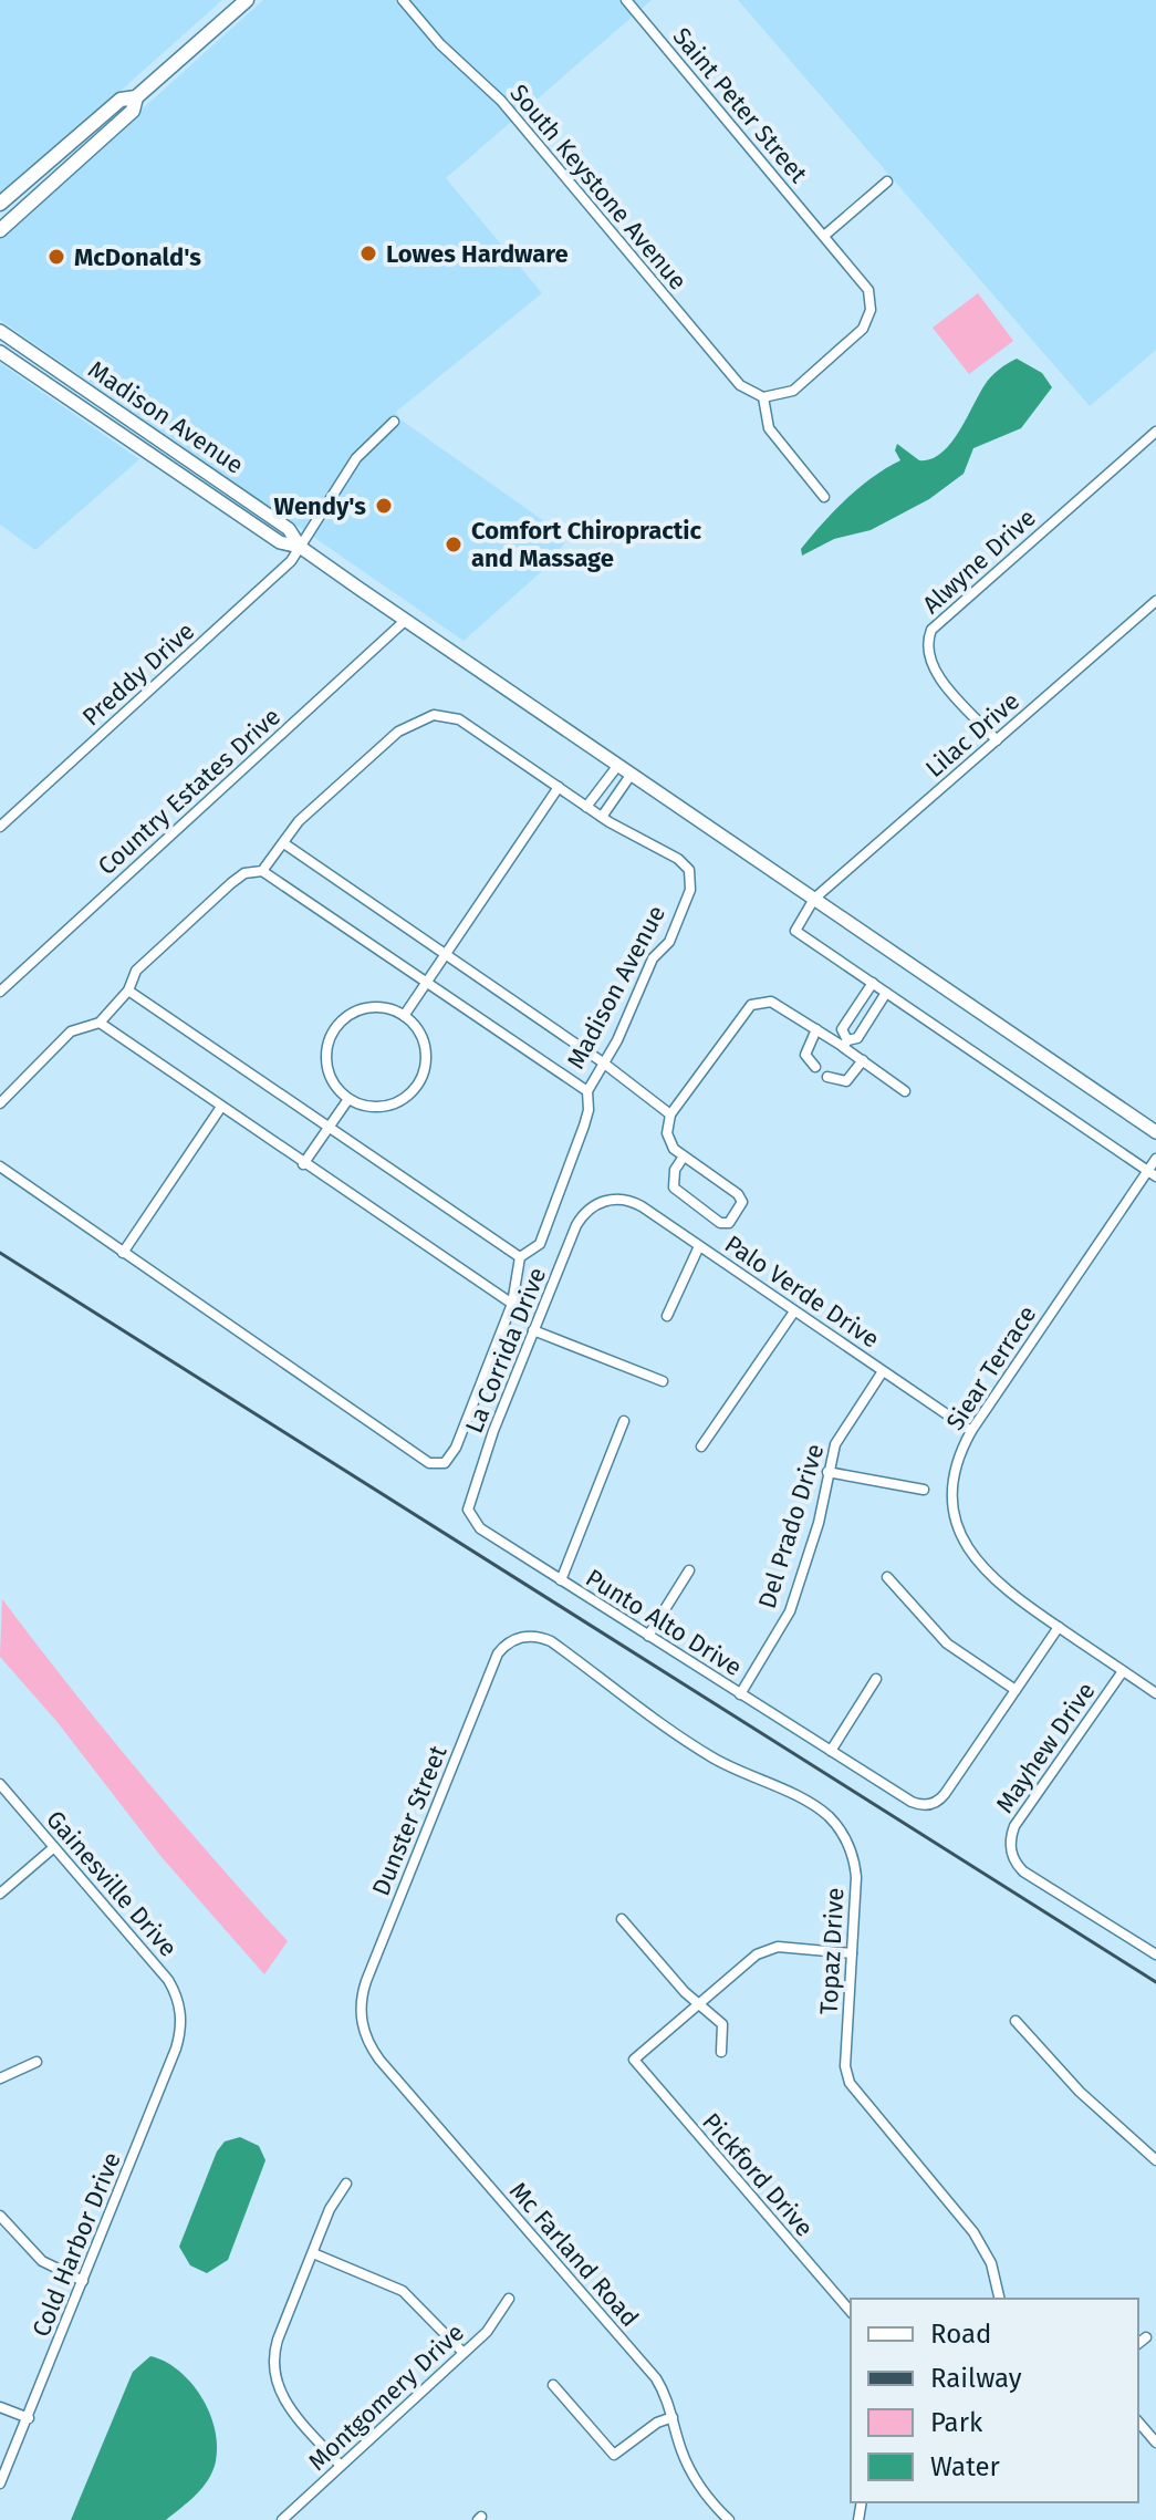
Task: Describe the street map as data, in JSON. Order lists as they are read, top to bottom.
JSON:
{
  "streets": {
    "main road": ["Madison Avenue"],
    "street": [
      "Saint Peter Street",
      "South Keystone Avenue",
      "Alwyne Drive",
      "Preddy Drive",
      "Lilac Drive",
      "Country Estates Drive",
      "Palo Verde Drive",
      "La Corrida Drive",
      "Siear Terrace",
      "Del Prado Drive",
      "Punto Alto Drive",
      "Mayhew Drive",
      "Dunster Street",
      "Gainesville Drive",
      "Topaz Drive",
      "Pickford Drive",
      "Cold Harbor Drive",
      "Mc Farland Road",
      "Montgomery Drive"
    ]
  },
  "crossings": [
    ["Saint Peter Street", "South Keystone Avenue"],
    ["Madison Avenue", "Preddy Drive"],
    ["Madison Avenue", "Lilac Drive"],
    ["Madison Avenue", "Country Estates Drive"],
    ["Alwyne Drive", "Lilac Drive"],
    ["Palo Verde Drive", "La Corrida Drive"],
    ["Palo Verde Drive", "Siear Terrace"],
    ["Palo Verde Drive", "Del Prado Drive"],
    ["La Corrida Drive", "Punto Alto Drive"],
    ["Siear Terrace", "Mayhew Drive"],
    ["Del Prado Drive", "Punto Alto Drive"],
    ["Dunster Street", "Topaz Drive"],
    ["Dunster Street", "Mc Farland Road"],
    ["Gainesville Drive", "Cold Harbor Drive"]
  ],
  "places": [
    "Lowes Hardware",
    "McDonald's",
    "Wendy's",
    "Comfort Chiropractic and Massage"
  ],
  "legend": [
    "Road",
    "Railway",
    "Park",
    "Water"
  ]
}
